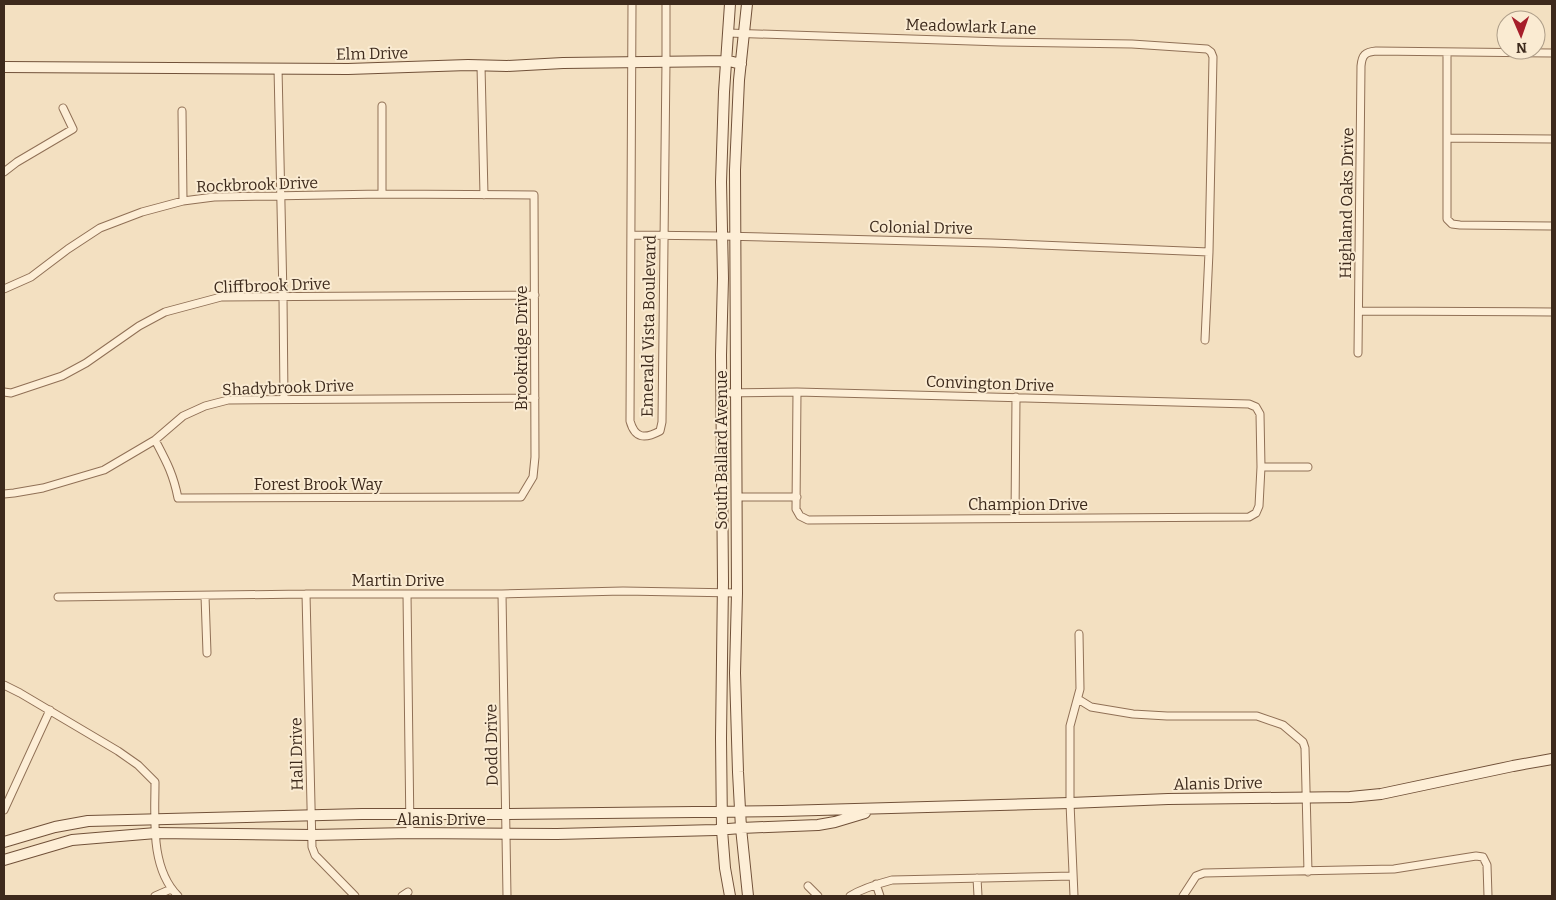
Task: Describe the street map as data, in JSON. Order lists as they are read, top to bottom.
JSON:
{
  "streets": {
    "main road": ["Elm Drive", "South Ballard Avenue", "Alanis Drive"],
    "street": [
      "Meadowlark Lane",
      "Rockbrook Drive",
      "Highland Oaks Drive",
      "Colonial Drive",
      "Cliffbrook Drive",
      "Emerald Vista Boulevard",
      "Brookridge Drive",
      "Convington Drive",
      "Shadybrook Drive",
      "Forest Brook Way",
      "Champion Drive",
      "Martin Drive",
      "Dodd Drive",
      "Hall Drive"
    ]
  },
  "crossings": [
    ["Meadowlark Lane", "Colonial Drive"],
    ["Meadowlark Lane", "South Ballard Avenue"],
    ["Elm Drive", "Emerald Vista Boulevard"],
    ["Elm Drive", "South Ballard Avenue"],
    ["Rockbrook Drive", "Brookridge Drive"],
    ["Colonial Drive", "Emerald Vista Boulevard"],
    ["Colonial Drive", "South Ballard Avenue"],
    ["Cliffbrook Drive", "Brookridge Drive"],
    ["Brookridge Drive", "Shadybrook Drive"],
    ["Brookridge Drive", "Forest Brook Way"],
    ["Convington Drive", "South Ballard Avenue"],
    ["Convington Drive", "Champion Drive"],
    ["Shadybrook Drive", "Forest Brook Way"],
    ["South Ballard Avenue", "Martin Drive"],
    ["South Ballard Avenue", "Alanis Drive"],
    ["Martin Drive", "Dodd Drive"],
    ["Martin Drive", "Hall Drive"],
    ["Dodd Drive", "Alanis Drive"],
    ["Hall Drive", "Alanis Drive"]
  ],
  "north": "bottom"
}
